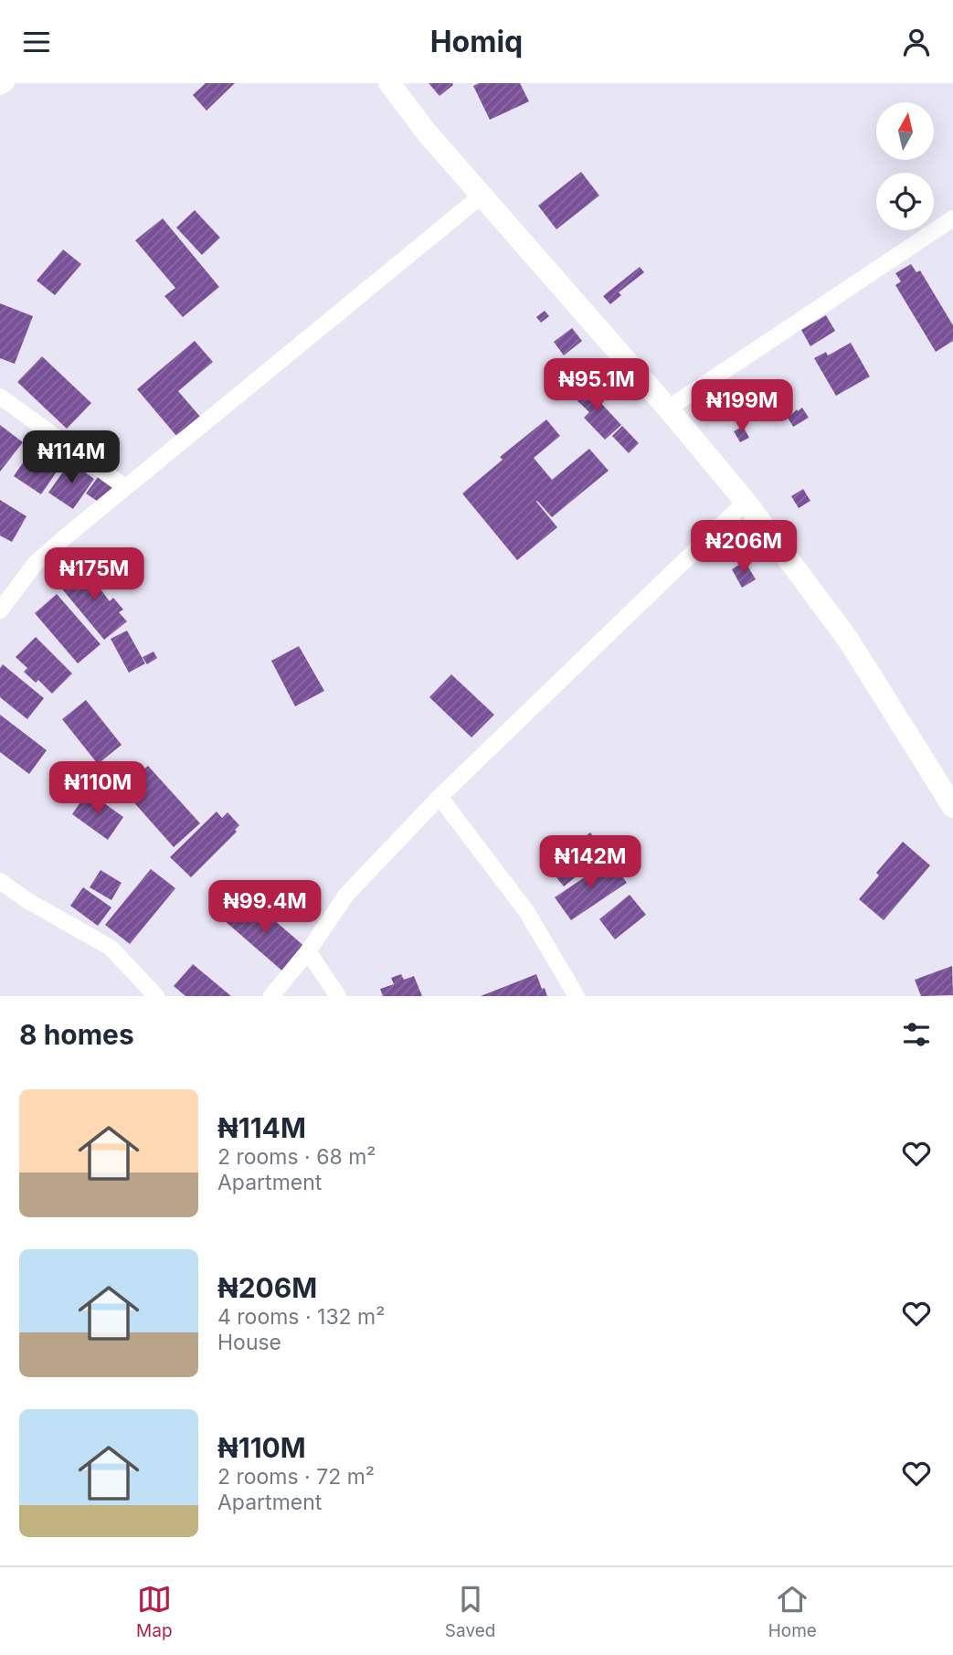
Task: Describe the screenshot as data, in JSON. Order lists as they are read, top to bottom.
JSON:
{
  "north": "top",
  "page": {
    "header": "Homiq",
    "price": [
      "₦95.1M",
      "₦199M",
      "₦114M",
      "₦206M",
      "₦175M",
      "₦110M",
      "₦142M",
      "₦99.4M"
    ],
    "heading": "8 homes",
    "list": [
      {
        "name": "₦114M",
        "note": "2 rooms · 68 m² · Apartment"
      },
      {
        "name": "₦206M",
        "note": "4 rooms · 132 m² · House"
      },
      {
        "name": "₦110M",
        "note": "2 rooms · 72 m² · Apartment"
      }
    ],
    "tabs": ["Map", "Saved", "Home"]
  }
}
